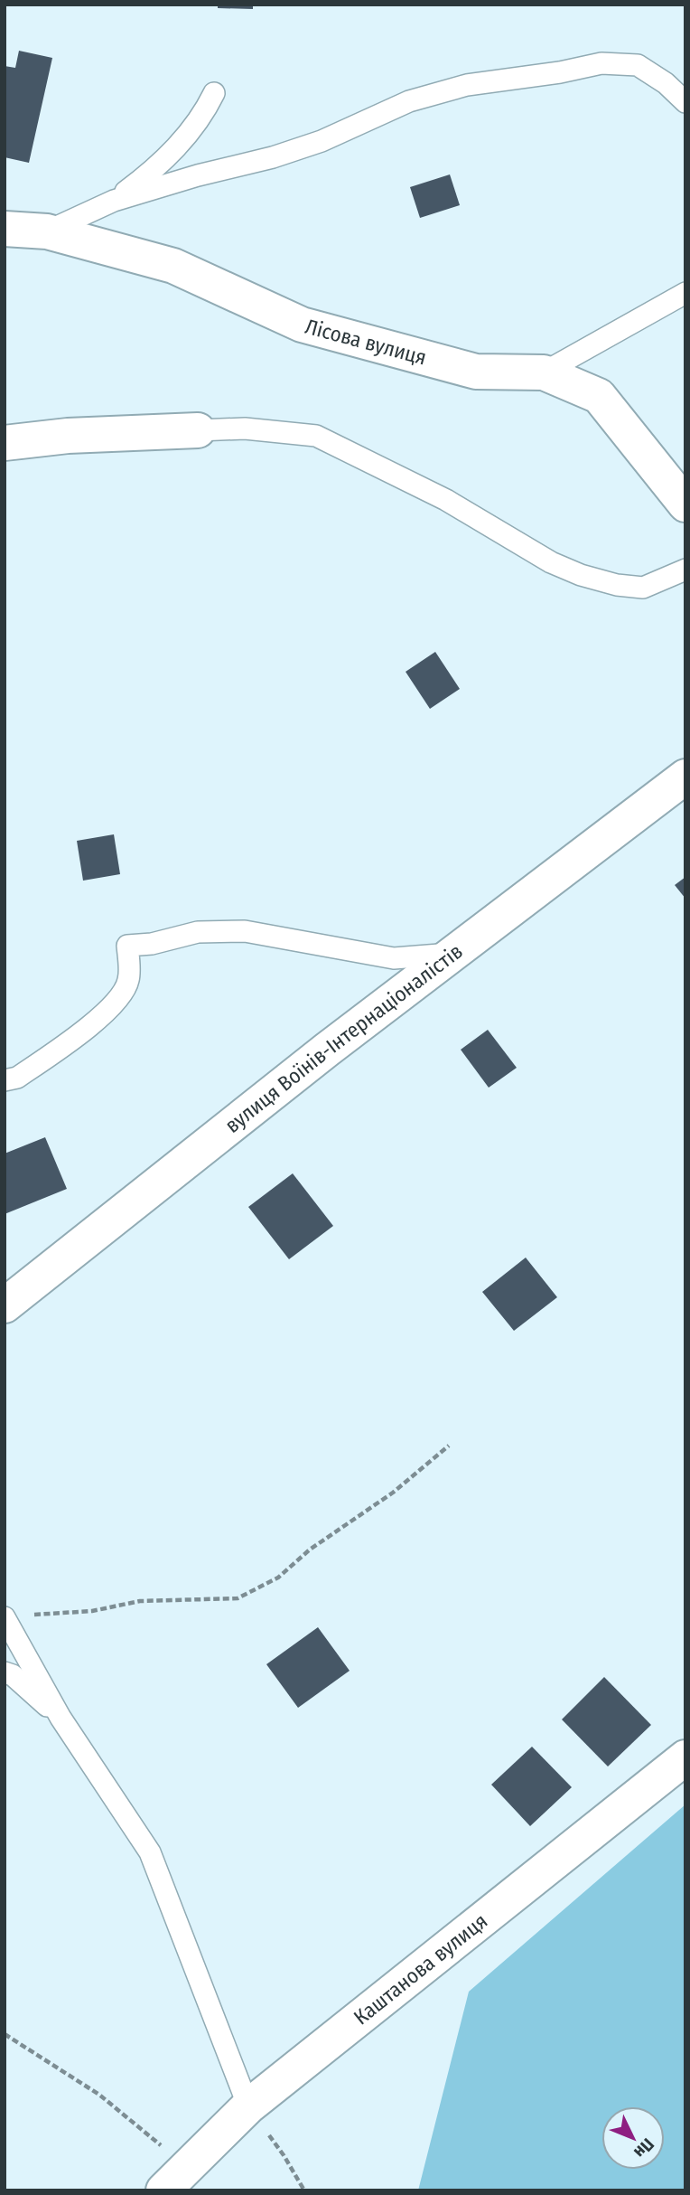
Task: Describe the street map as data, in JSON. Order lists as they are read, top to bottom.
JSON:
{
  "streets": {
    "street": ["Лісова вулиця", "вулиця Воїнів-Інтернаціоналістів", "Каштанова вулиця"]
  },
  "north": "bottom right"
}
